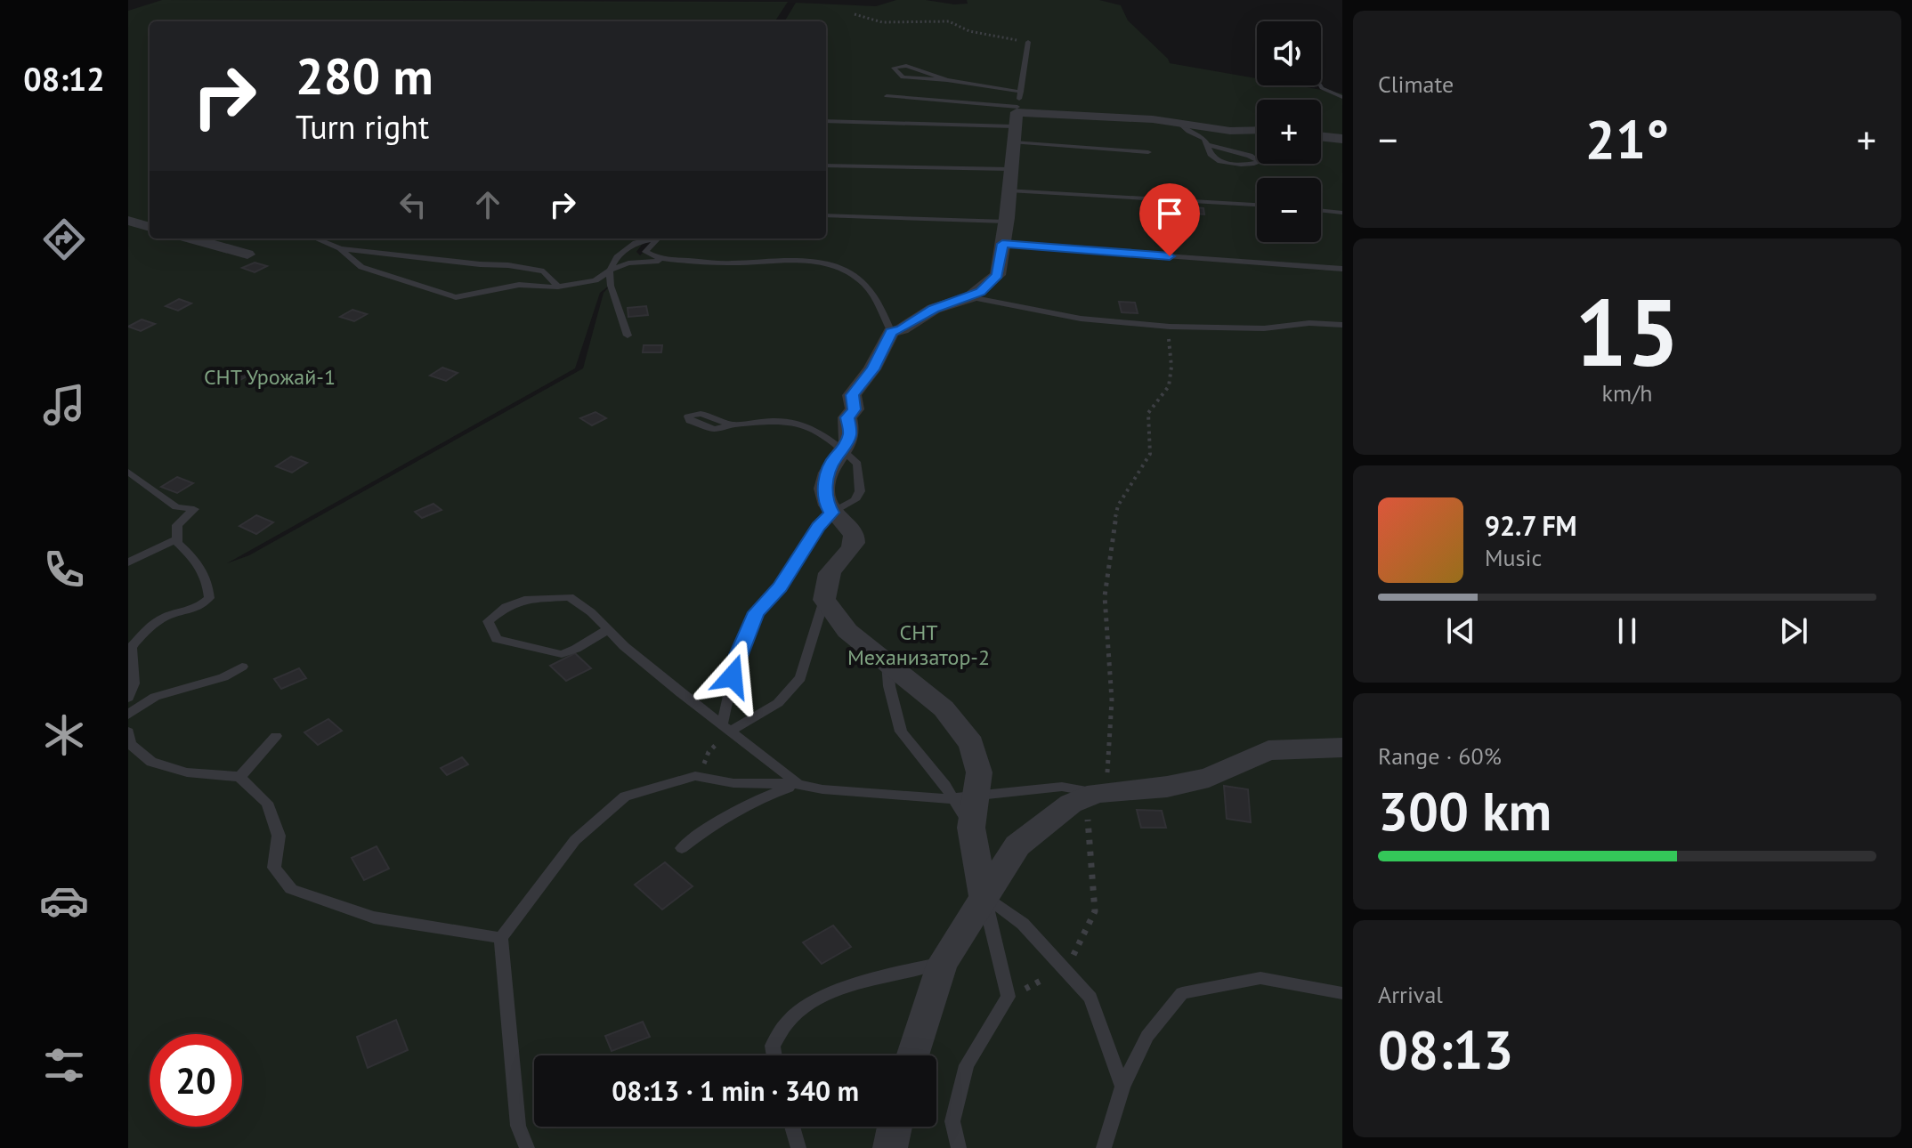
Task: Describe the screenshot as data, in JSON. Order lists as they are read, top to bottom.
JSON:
{
  "parks": ["СНТ Урожай-1", "СНТ Механизатор-2"],
  "page": {
    "tabs": "08:12",
    "tile": [
      "Climate",
      ["15", "km/h"],
      ["Range · 60%", "300 km"],
      ["Arrival", "08:13"]
    ],
    "map_buttons": ["+", "−"],
    "turn": ["280 m", "Turn right"],
    "heat": ["−", "21°", "+"],
    "song": ["92.7 FM", "Music"],
    "limit": "20",
    "trip": "08:13 · 1 min · 340 m"
  }
}
